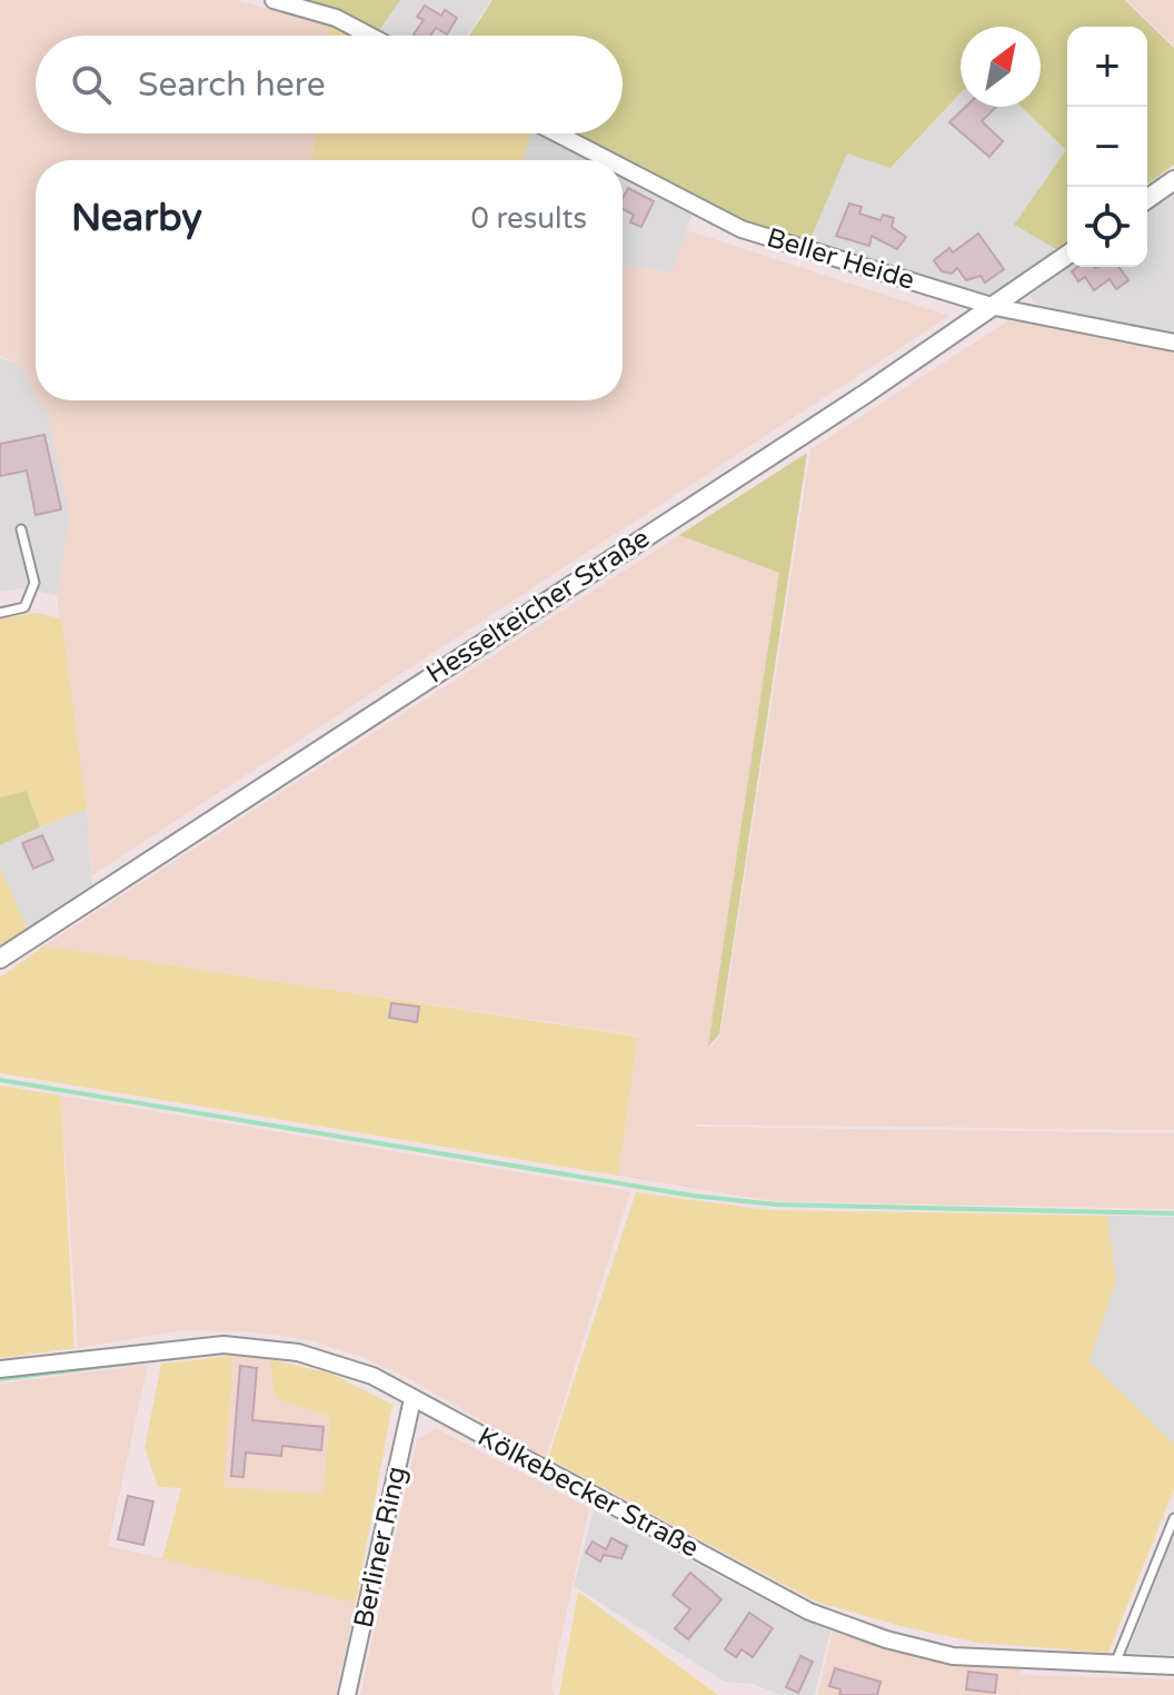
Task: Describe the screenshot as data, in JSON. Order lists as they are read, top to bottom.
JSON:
{
  "streets": {
    "street": [
      "Beller Heide",
      "Hesselteicher Straße",
      "Kölkebecker Straße",
      "Berliner Ring"
    ]
  },
  "crossings": [
    ["Beller Heide", "Hesselteicher Straße"],
    ["Kölkebecker Straße", "Berliner Ring"]
  ],
  "north": "top right",
  "page": {
    "map_buttons": ["+", "−"],
    "search": "Search here",
    "heading": ["Nearby", "0 results"]
  }
}
